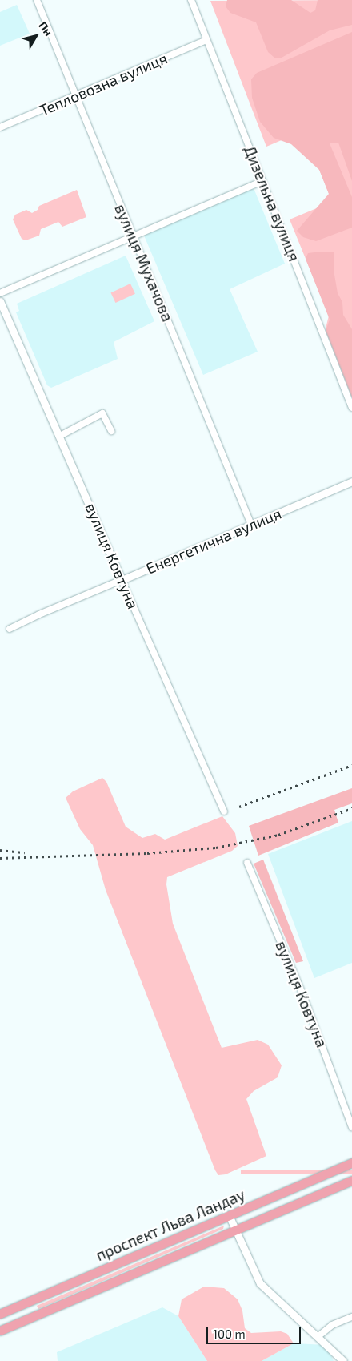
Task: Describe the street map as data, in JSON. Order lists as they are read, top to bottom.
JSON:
{
  "streets": {
    "main road": ["проспект Льва Ландау"],
    "street": [
      "Тепловозна вулиця",
      "Дизельна вулиця",
      "вулиця Мухачова",
      "Енергетична вулиця",
      "вулиця Ковтуна"
    ]
  },
  "crossings": [
    ["Тепловозна вулиця", "Дизельна вулиця"],
    ["Тепловозна вулиця", "вулиця Мухачова"],
    ["вулиця Мухачова", "Енергетична вулиця"],
    ["Енергетична вулиця", "вулиця Ковтуна"]
  ],
  "scale_bar": "100 m",
  "north": "top right"
}
